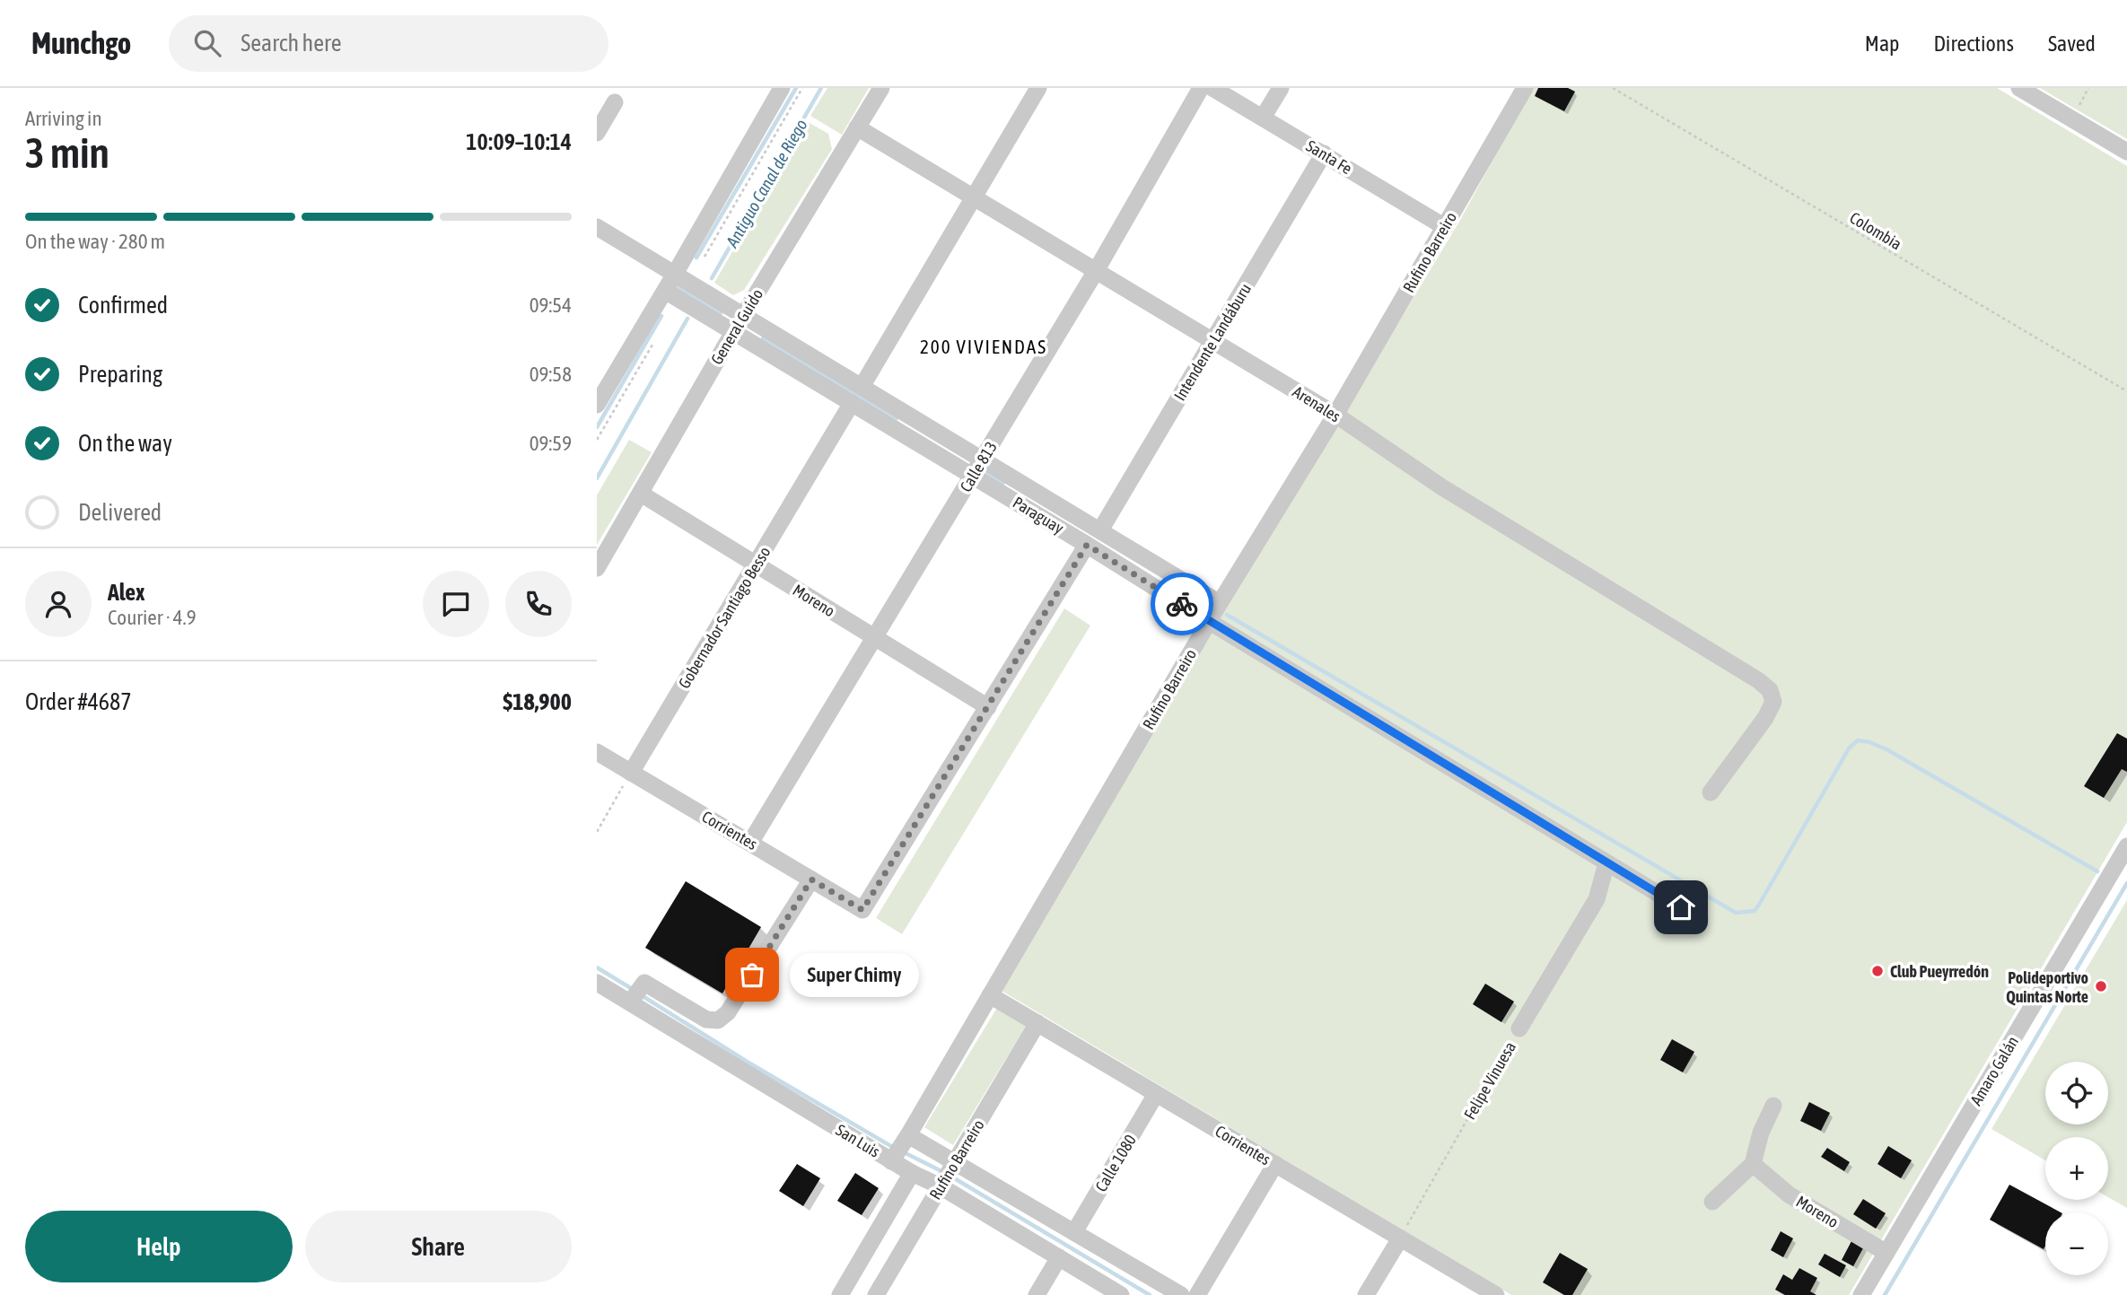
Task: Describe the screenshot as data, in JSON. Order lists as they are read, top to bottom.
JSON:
{
  "streets": {
    "street": [
      "Santa Fe",
      "Rufino Barreiro",
      "General Guido",
      "Intendente Landáburu",
      "Arenales",
      "Calle 813",
      "Paraguay",
      "Moreno",
      "Gobernador Santiago Besso",
      "Corrientes",
      "Amaro Galán",
      "Felipe Vinuesa",
      "San Luis",
      "Calle 1080"
    ],
    "path": ["Colombia"]
  },
  "crossings": [
    ["Santa Fe", "Rufino Barreiro"],
    ["Santa Fe", "Intendente Landáburu"],
    ["Rufino Barreiro", "Arenales"],
    ["Rufino Barreiro", "Paraguay"],
    ["Rufino Barreiro", "Corrientes"],
    ["Rufino Barreiro", "San Luis"],
    ["General Guido", "Arenales"],
    ["General Guido", "Paraguay"],
    ["General Guido", "Moreno"],
    ["Intendente Landáburu", "Arenales"],
    ["Intendente Landáburu", "Paraguay"],
    ["Arenales", "Calle 813"],
    ["Calle 813", "Paraguay"],
    ["Calle 813", "Moreno"],
    ["Calle 813", "Corrientes"],
    ["Paraguay", "Gobernador Santiago Besso"],
    ["Paraguay", "Felipe Vinuesa"],
    ["Moreno", "Gobernador Santiago Besso"],
    ["Moreno", "Corrientes"],
    ["Moreno", "Amaro Galán"],
    ["Gobernador Santiago Besso", "Corrientes"],
    ["Corrientes", "Felipe Vinuesa"],
    ["Corrientes", "Calle 1080"]
  ],
  "districts": ["200 VIVIENDAS"],
  "water": ["Antiguo Canal de Riego"],
  "places": ["Club Pueyrredón", "Super Chimy", "Polideportivo Quintas Norte"],
  "page": {
    "header": "Munchgo",
    "search": "Search here",
    "nav": ["Map", "Directions", "Saved"],
    "heading": ["3 min", "Arriving in", "10:09–10:14"],
    "panel": [
      "Alex",
      "Courier · 4.9",
      "Order #4687",
      "$18,900"
    ],
    "bar": "On the way · 280 m",
    "list": [
      ["Confirmed", "09:54"],
      ["Preparing", "09:58"],
      ["On the way", "09:59"],
      "Delivered"
    ],
    "bubble": "Super Chimy",
    "map_buttons": ["+", "−"],
    "buttons": ["Help", "Share"]
  }
}
